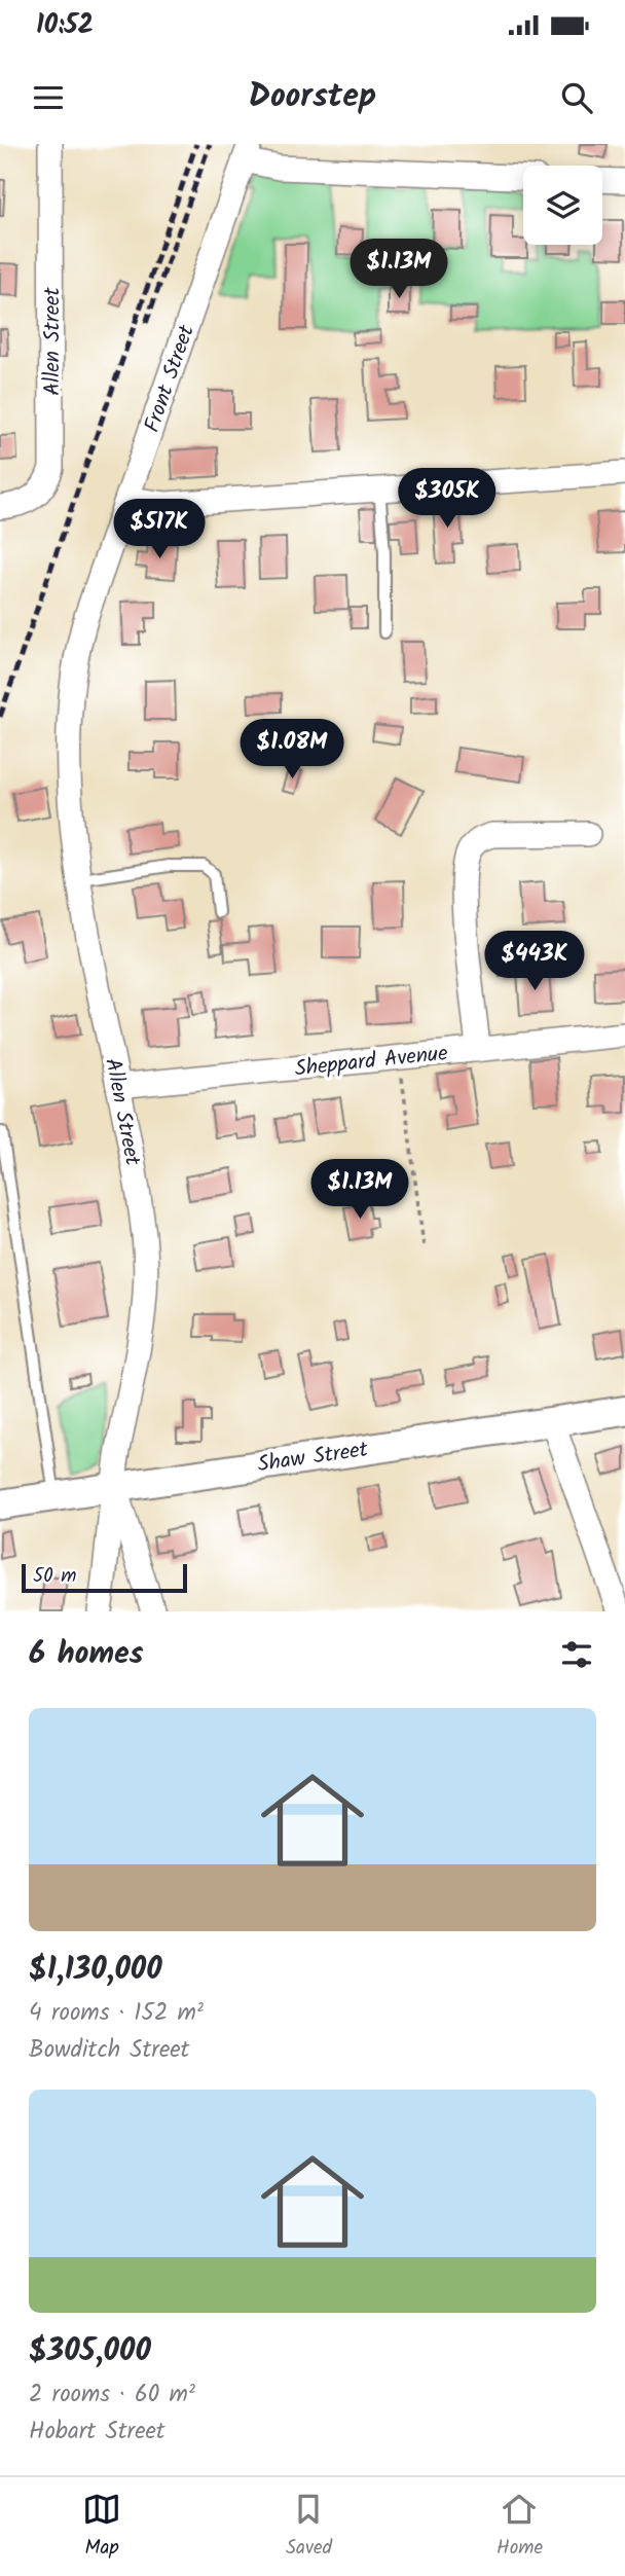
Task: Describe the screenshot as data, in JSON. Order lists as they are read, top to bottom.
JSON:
{
  "streets": {
    "street": [
      "Allen Street",
      "Front Street",
      "Sheppard Avenue",
      "Shaw Street"
    ]
  },
  "crossings": [
    ["Allen Street", "Front Street"],
    ["Allen Street", "Sheppard Avenue"],
    ["Allen Street", "Shaw Street"]
  ],
  "scale_bar": "50 m",
  "page": {
    "status": "10:52",
    "header": "Doorstep",
    "price": [
      "$1.13M",
      "$305K",
      "$517K",
      "$1.08M",
      "$443K",
      "$1.13M"
    ],
    "scale": "50 m",
    "heading": "6 homes",
    "list": [
      {
        "name": "$1,130,000",
        "note": "4 rooms · 152 m² · Bowditch Street"
      },
      {
        "name": "$305,000",
        "note": "2 rooms · 60 m² · Hobart Street"
      }
    ],
    "tabs": ["Map", "Saved", "Home"]
  }
}
